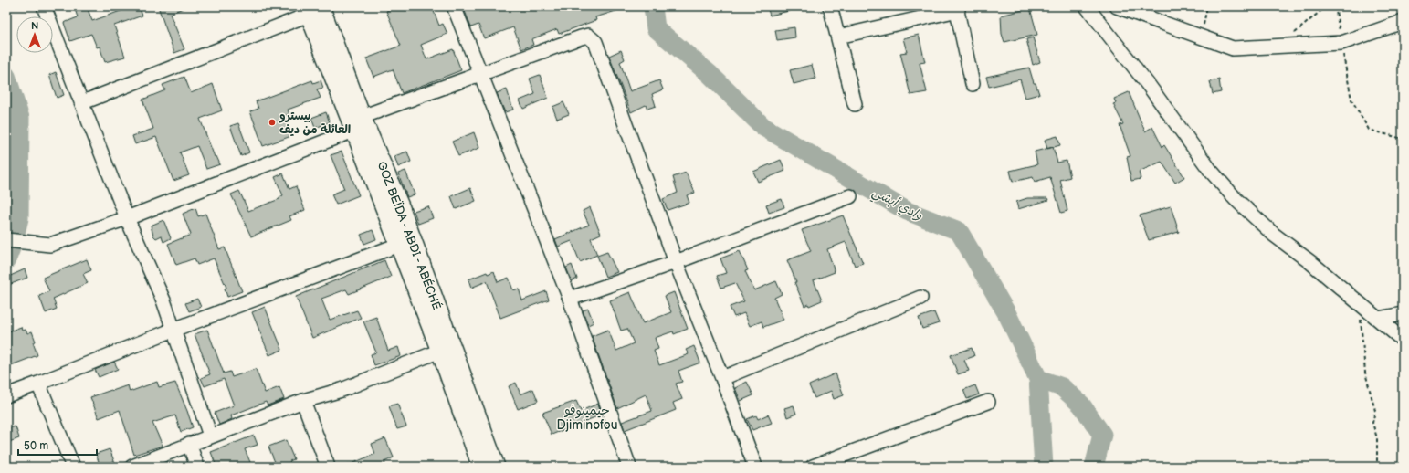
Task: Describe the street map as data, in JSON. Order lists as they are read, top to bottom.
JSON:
{
  "streets": {
    "main road": ["GOZ BEÏDA - ABDI - ABÉCHÉ"]
  },
  "districts": ["جيمينوفو Djiminofou"],
  "water": ["وادي أبشي"],
  "places": ["بيسترو العائلة من ديف"],
  "scale_bar": "50 m",
  "north": "top"
}
